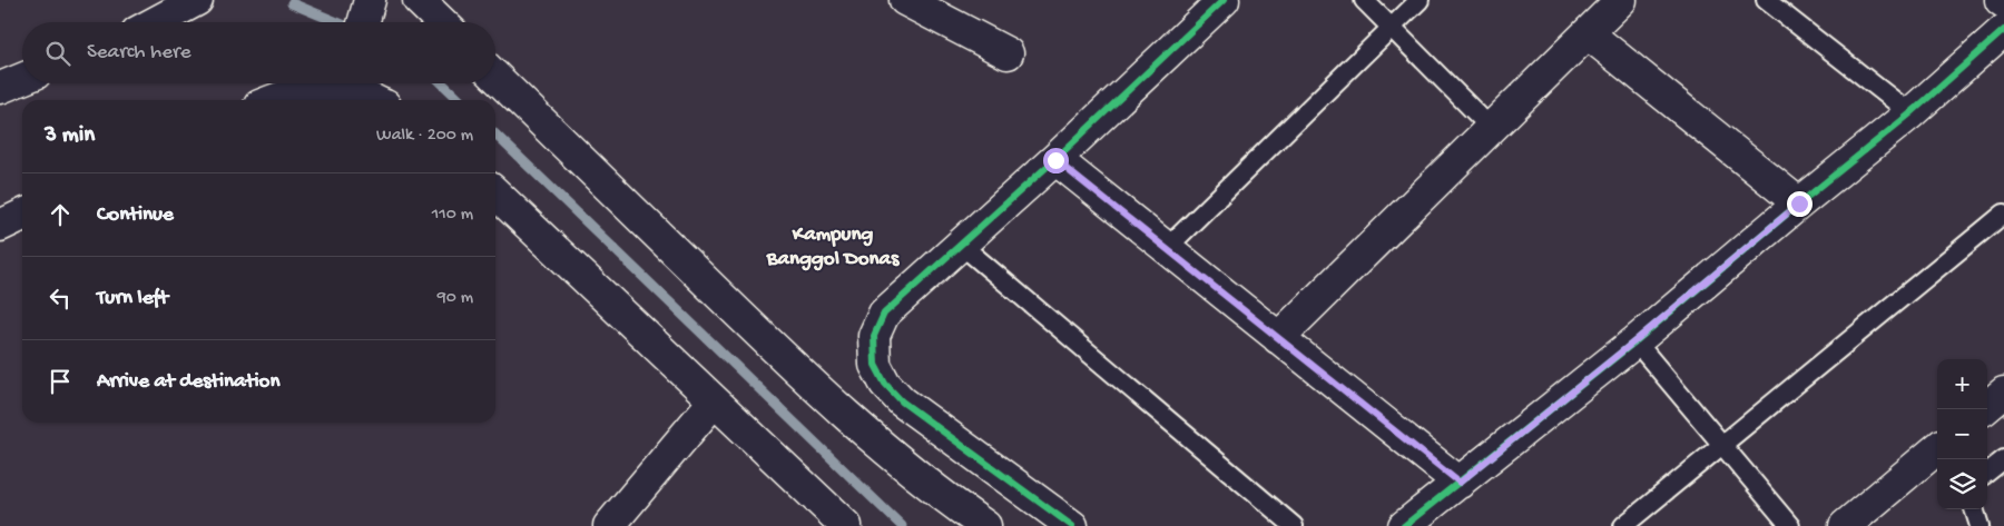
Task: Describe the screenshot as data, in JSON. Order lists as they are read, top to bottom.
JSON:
{
  "districts": ["Kampung Banggol Donas"],
  "page": {
    "search": "Search here",
    "heading": ["3 min", "Walk · 200 m"],
    "list": [
      ["Continue", "110 m"],
      ["Turn left", "90 m"],
      "Arrive at destination"
    ],
    "map_buttons": ["+", "−"]
  }
}
